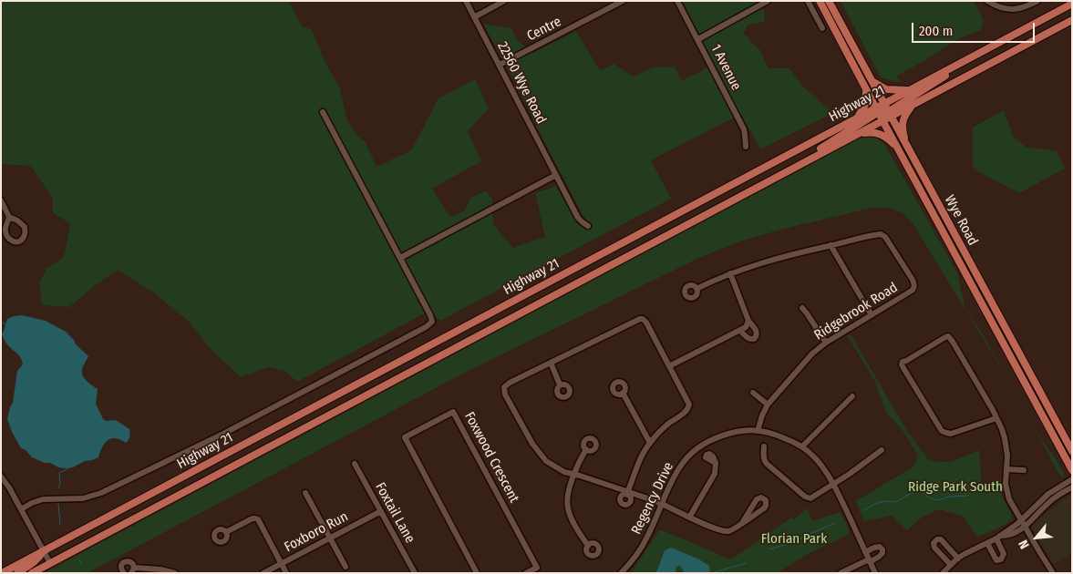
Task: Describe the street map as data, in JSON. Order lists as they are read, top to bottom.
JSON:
{
  "streets": {
    "main road": ["Highway 21", "Wye Road"],
    "street": [
      "Centre",
      "1 Avenue",
      "22560 Wye Road",
      "Ridgebrook Road",
      "Foxwood Crescent",
      "Regency Drive",
      "Foxtail Lane",
      "Foxboro Run"
    ]
  },
  "crossings": [
    ["Centre", "22560 Wye Road"],
    ["Highway 21", "Wye Road"],
    ["Ridgebrook Road", "Regency Drive"],
    ["Foxtail Lane", "Foxboro Run"]
  ],
  "parks": ["Ridge Park South", "Florian Park"],
  "scale_bar": "200 m",
  "north": "bottom left"
}
